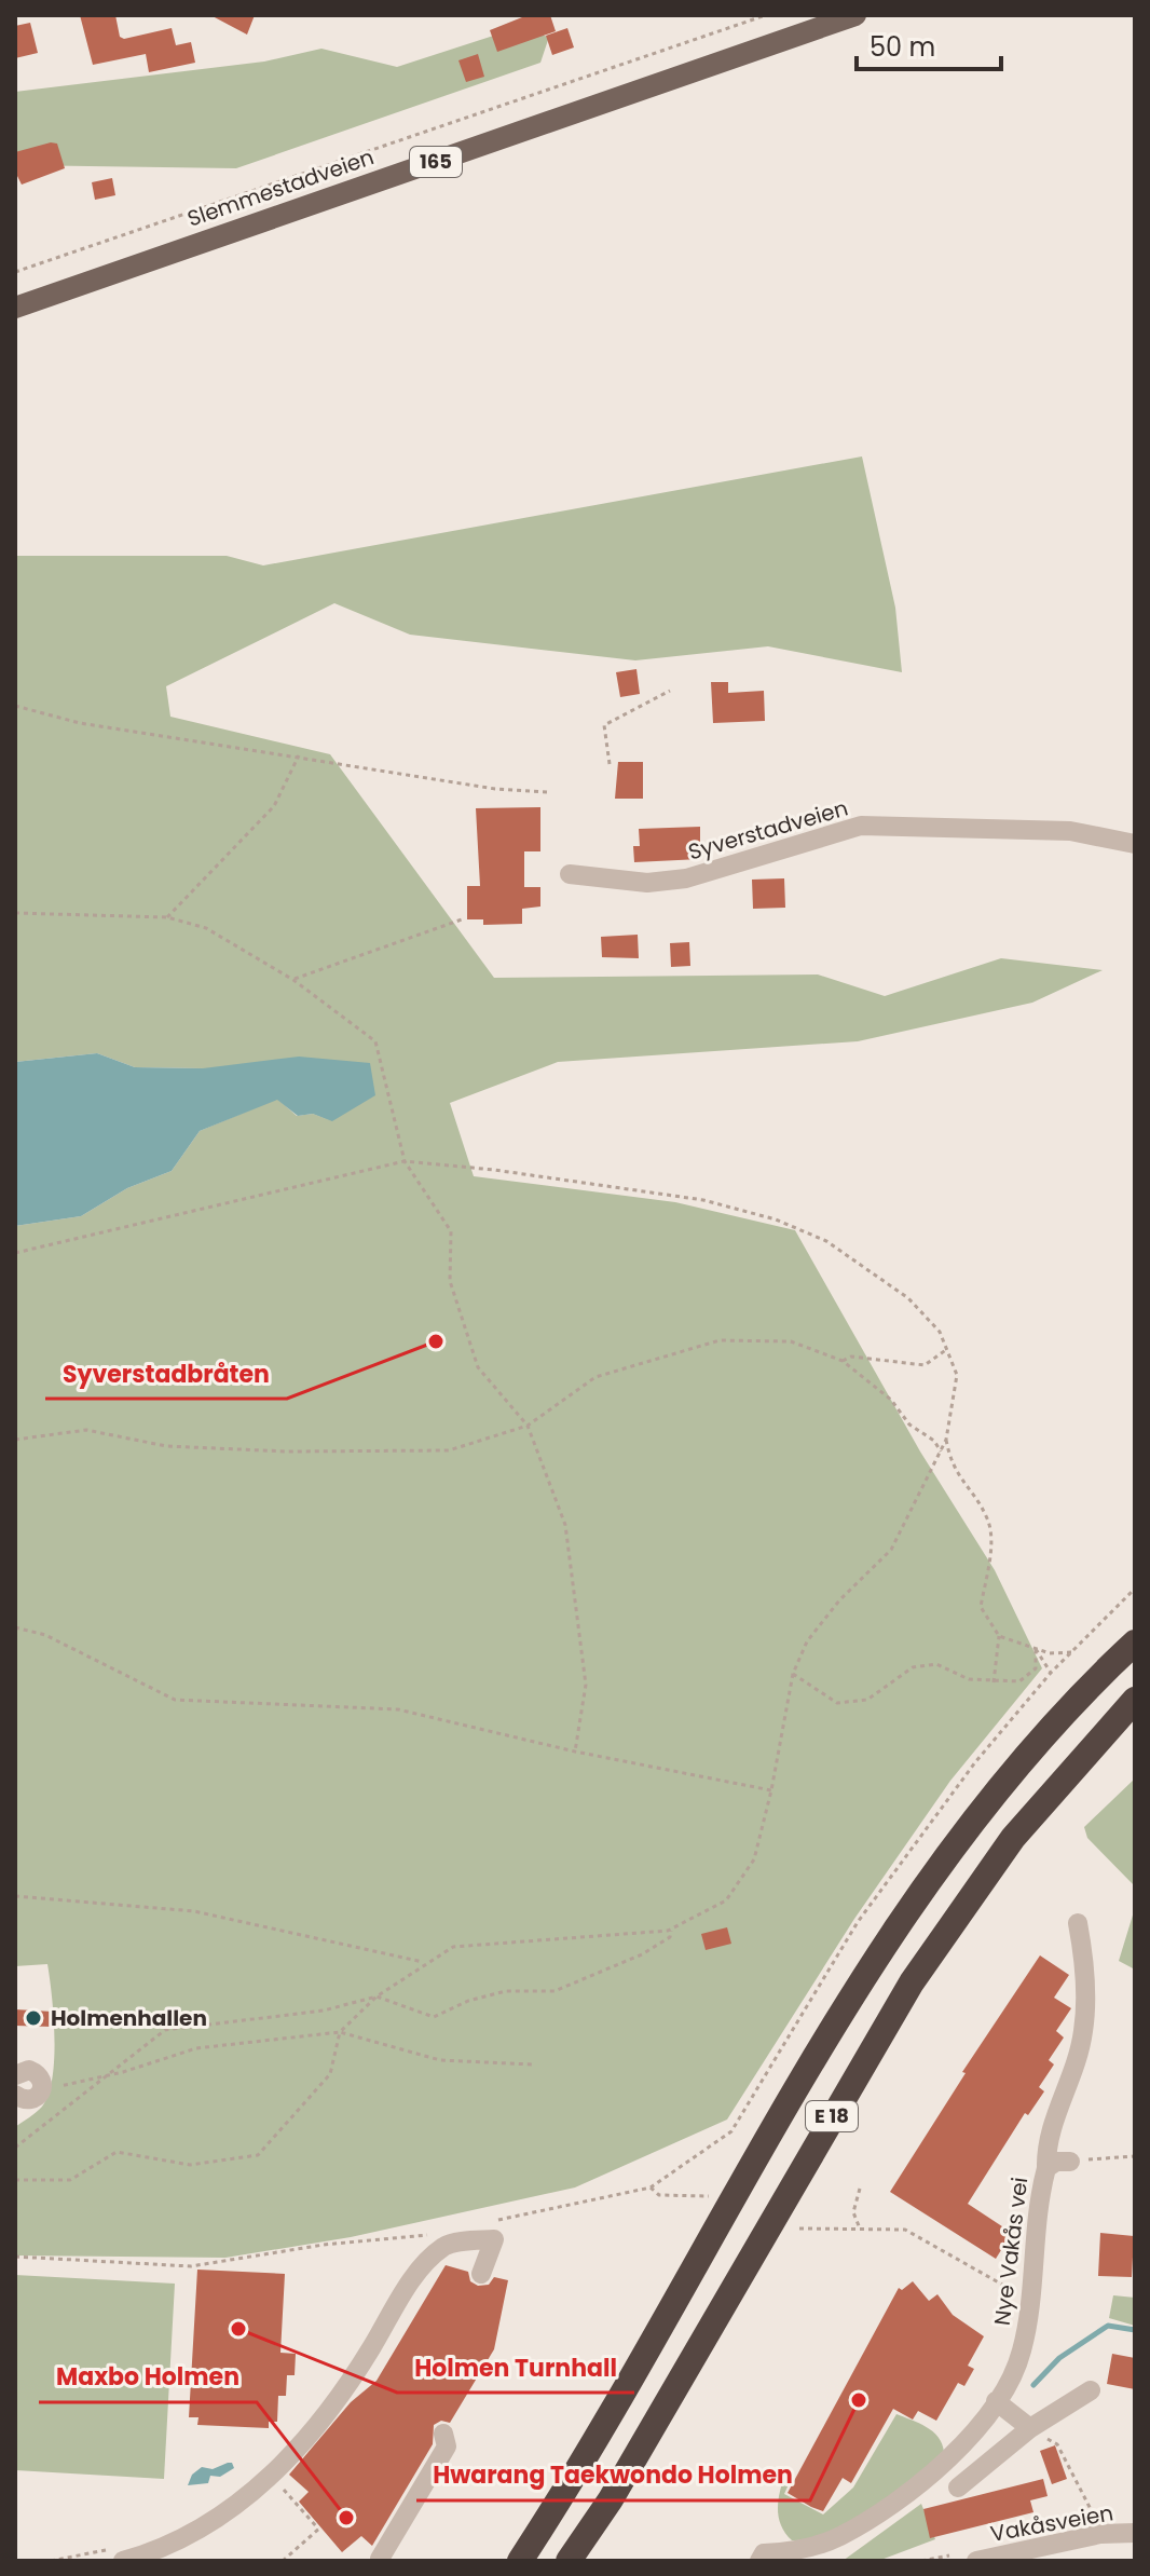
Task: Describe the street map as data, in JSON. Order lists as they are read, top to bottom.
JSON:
{
  "streets": {
    "highway": ["E 18"],
    "main road": ["165", "Slemmestadveien"],
    "street": ["Syverstadveien", "Nye Vakås vei", "Vakåsveien"]
  },
  "places": [
    "Syverstadbråten",
    "Holmenhallen",
    "Holmen Turnhall",
    "Hwarang Taekwondo Holmen",
    "Maxbo Holmen"
  ],
  "scale_bar": "50 m"
}
